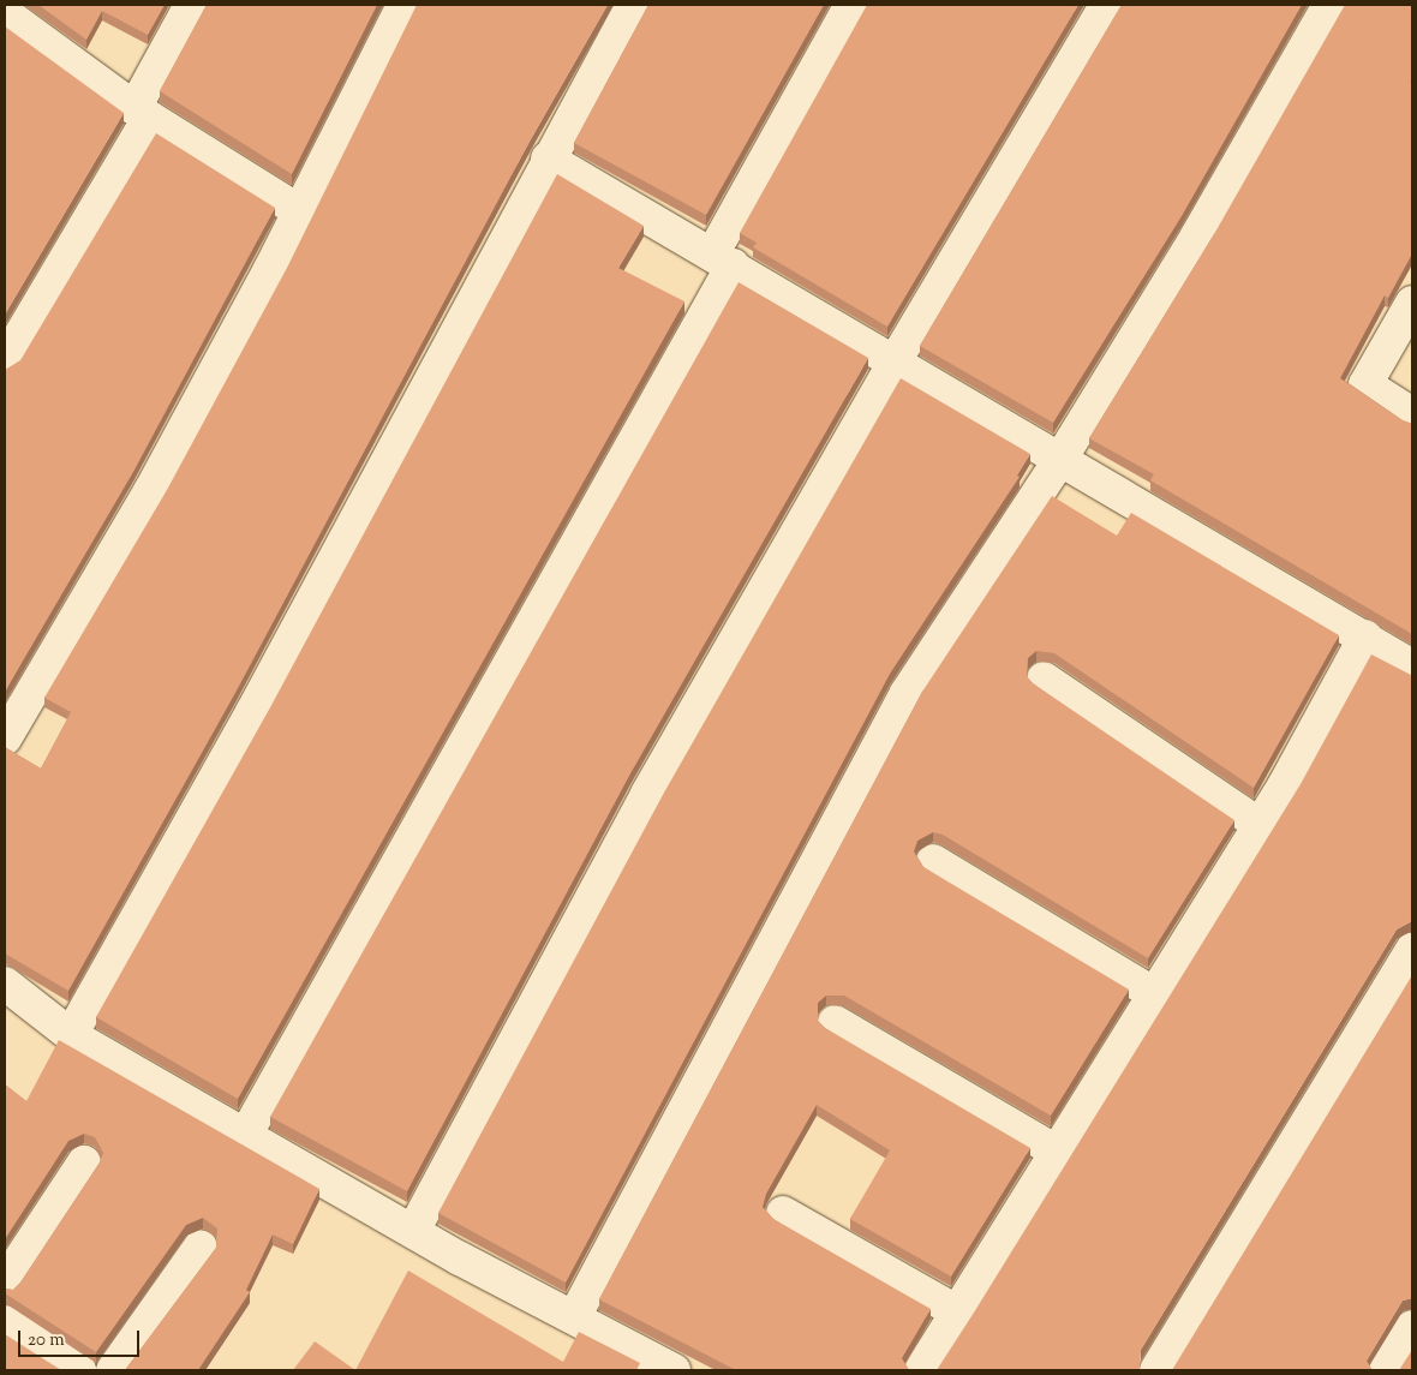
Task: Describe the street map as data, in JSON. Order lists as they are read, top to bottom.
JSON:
{
  "scale_bar": "20 m"
}
